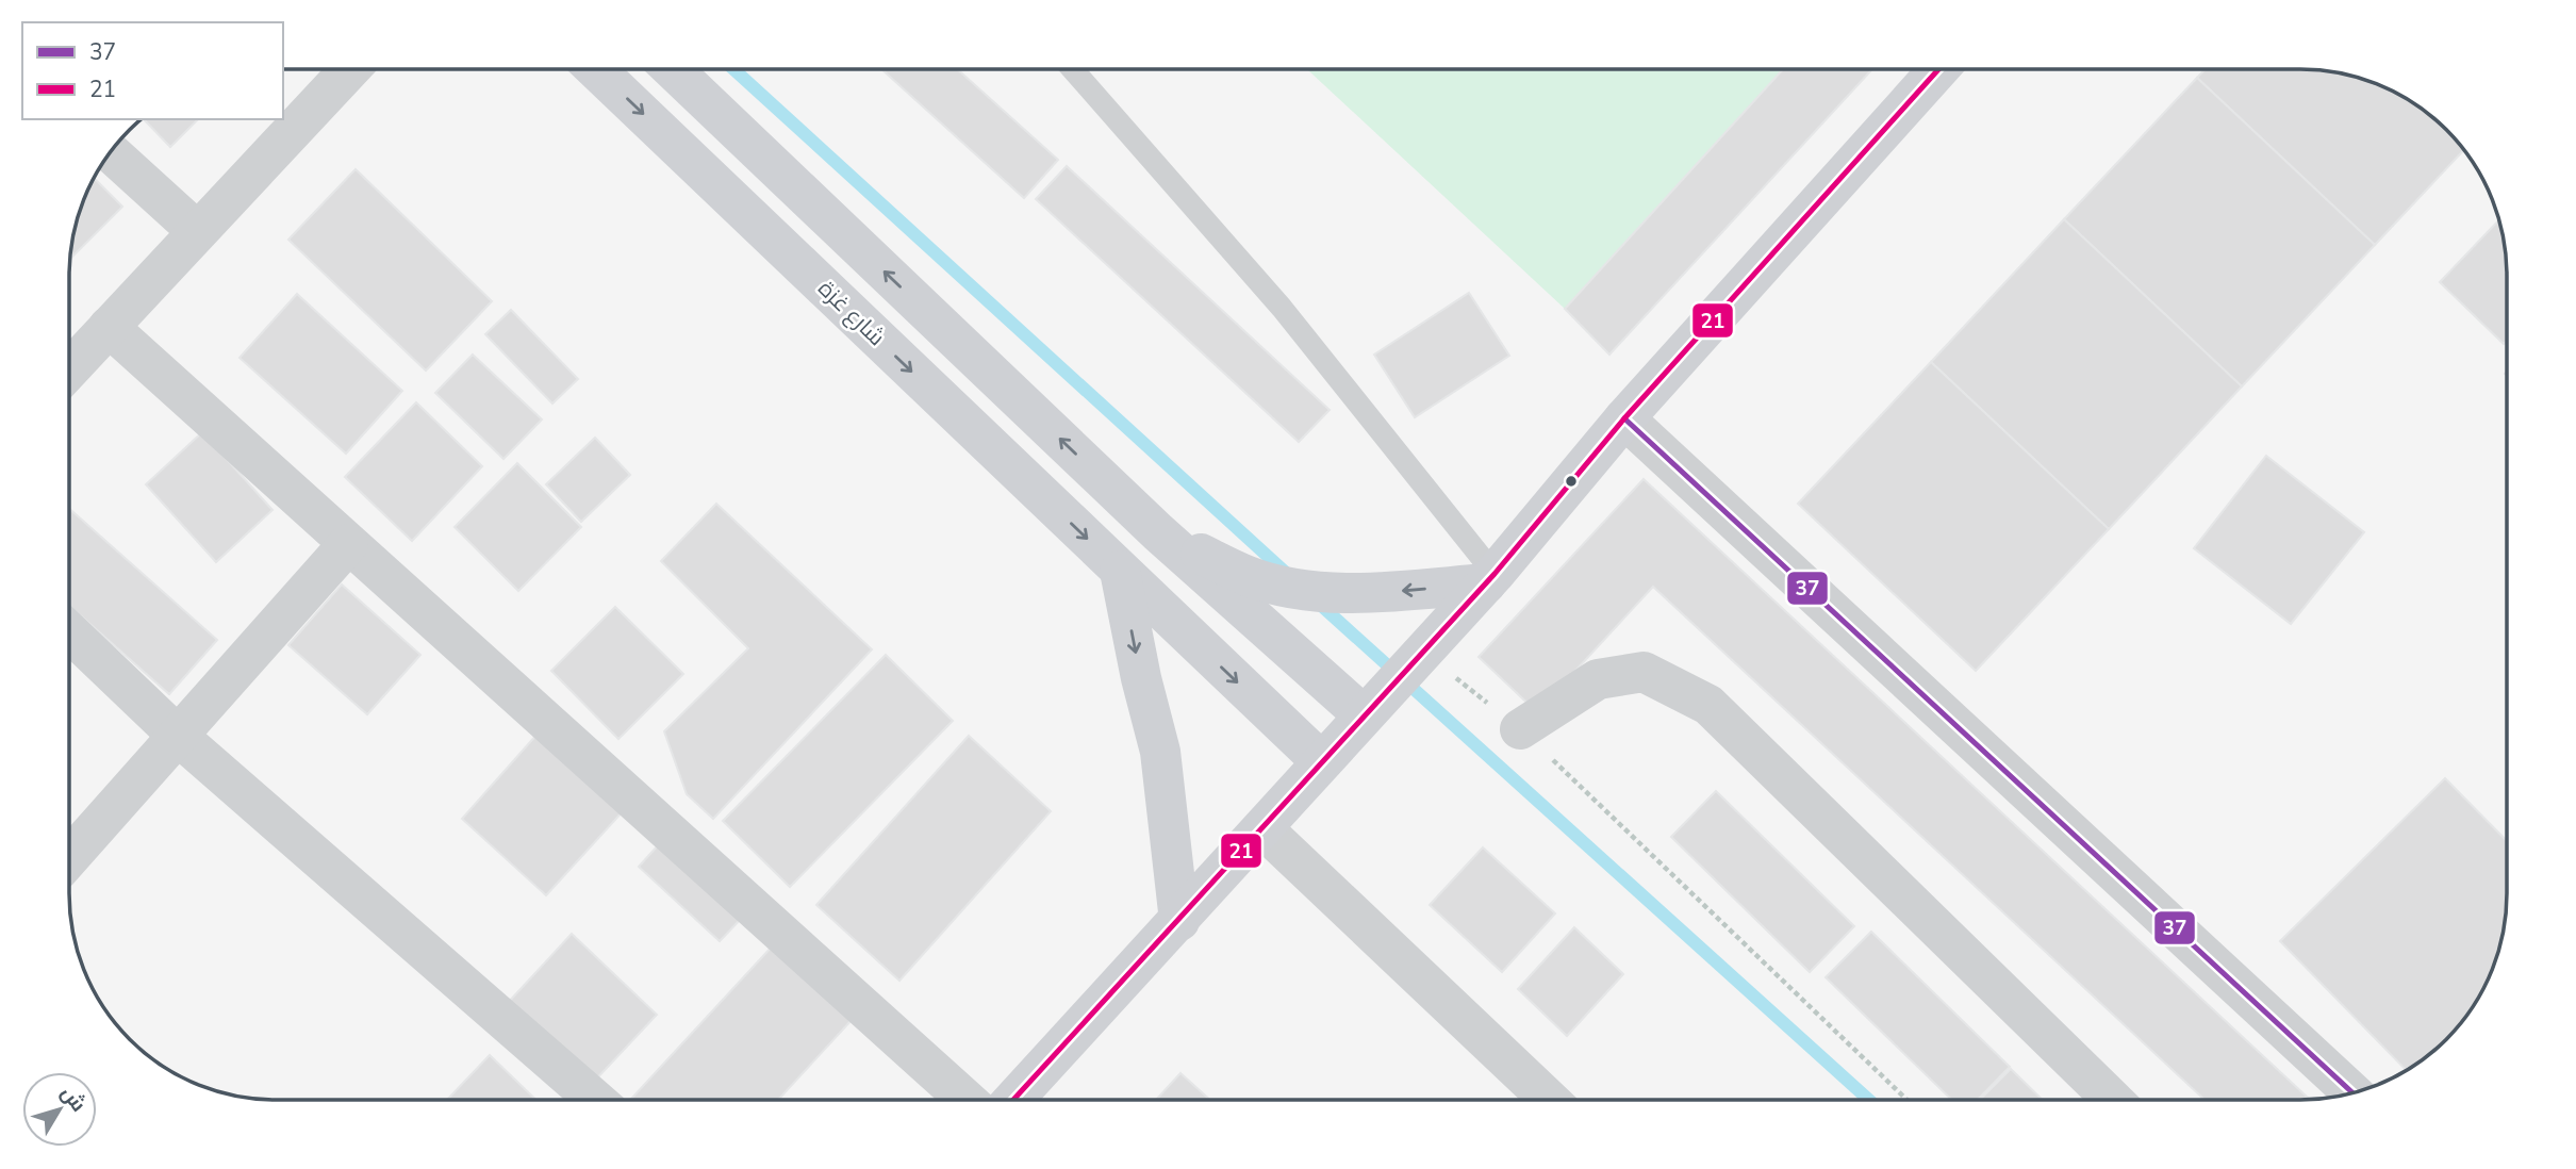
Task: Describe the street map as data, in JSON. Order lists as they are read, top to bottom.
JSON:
{
  "streets": {
    "main road": ["شارع غزة"]
  },
  "lines": ["transit line 21", "transit line 37"],
  "legend": ["37", "21"],
  "north": "top right"
}
